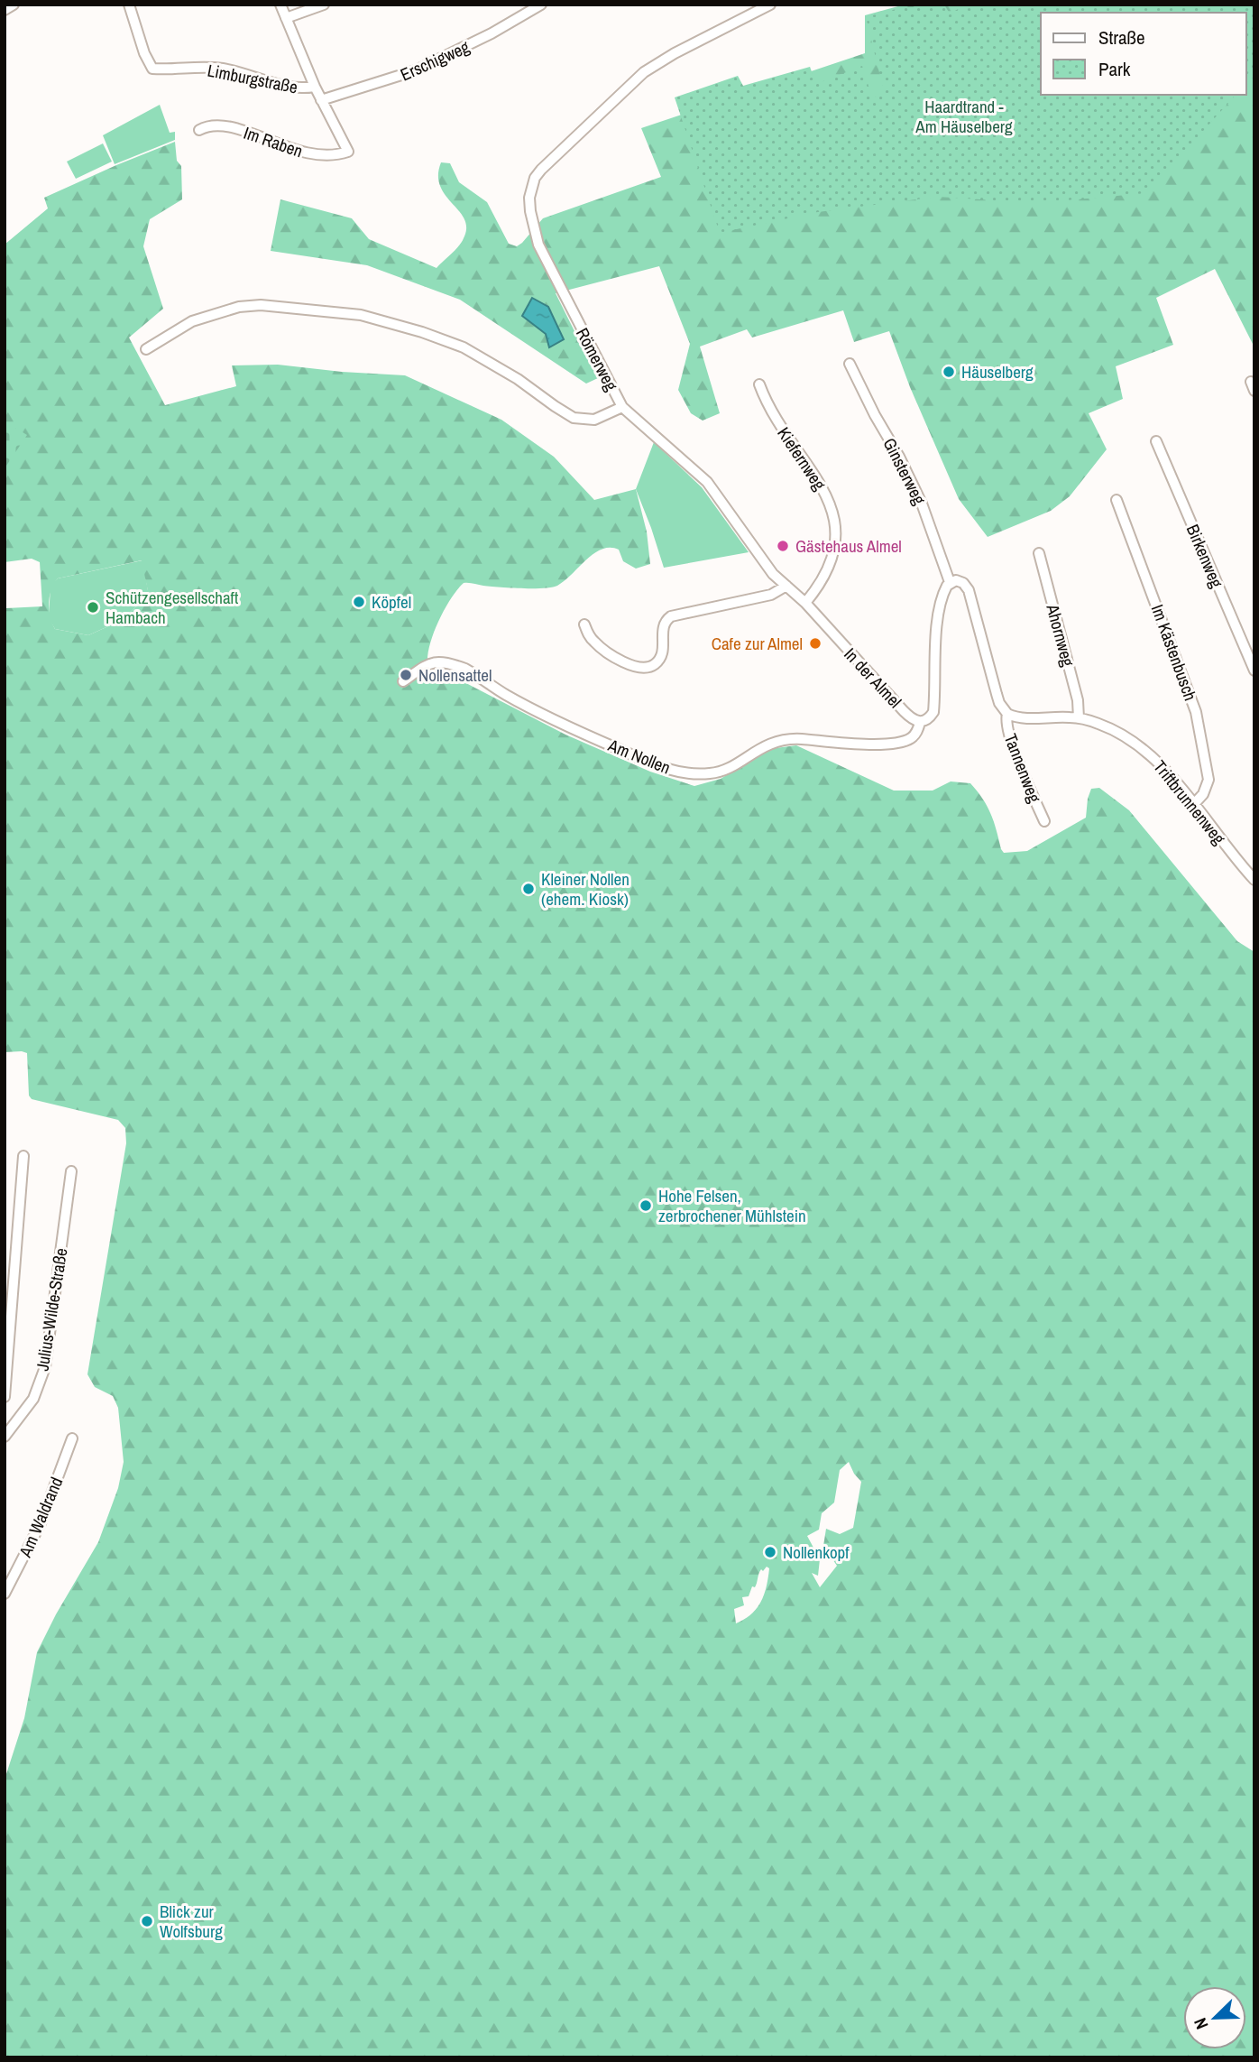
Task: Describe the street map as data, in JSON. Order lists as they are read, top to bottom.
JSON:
{
  "streets": {
    "street": [
      "Erschigweg",
      "Limburgstraße",
      "Im Raben",
      "Römerweg",
      "Kiefernweg",
      "Ginsterweg",
      "Birkenweg",
      "Ahornweg",
      "Im Kästenbusch",
      "In der Almel",
      "Am Nollen",
      "Tannenweg",
      "Triftbrunnenweg",
      "Julius-Wilde-Straße",
      "Am Waldrand"
    ]
  },
  "crossings": [
    ["Erschigweg", "Im Raben"],
    ["Römerweg", "In der Almel"],
    ["Kiefernweg", "In der Almel"],
    ["Ahornweg", "Triftbrunnenweg"],
    ["Im Kästenbusch", "Triftbrunnenweg"],
    ["In der Almel", "Am Nollen"],
    ["Tannenweg", "Triftbrunnenweg"]
  ],
  "parks": ["Haardtrand - Am Häuselberg"],
  "places": [
    "Häuselberg",
    "Gästehaus Almel",
    "Köpfel",
    "Schützengesellschaft Hambach",
    "Cafe zur Almel",
    "Nollensattel",
    "Kleiner Nollen (ehem. Kiosk)",
    "Hohe Felsen, zerbrochener Mühlstein",
    "Nollenkopf",
    "Blick zur Wolfsburg"
  ],
  "legend": ["Straße", "Park"],
  "north": "bottom left"
}
